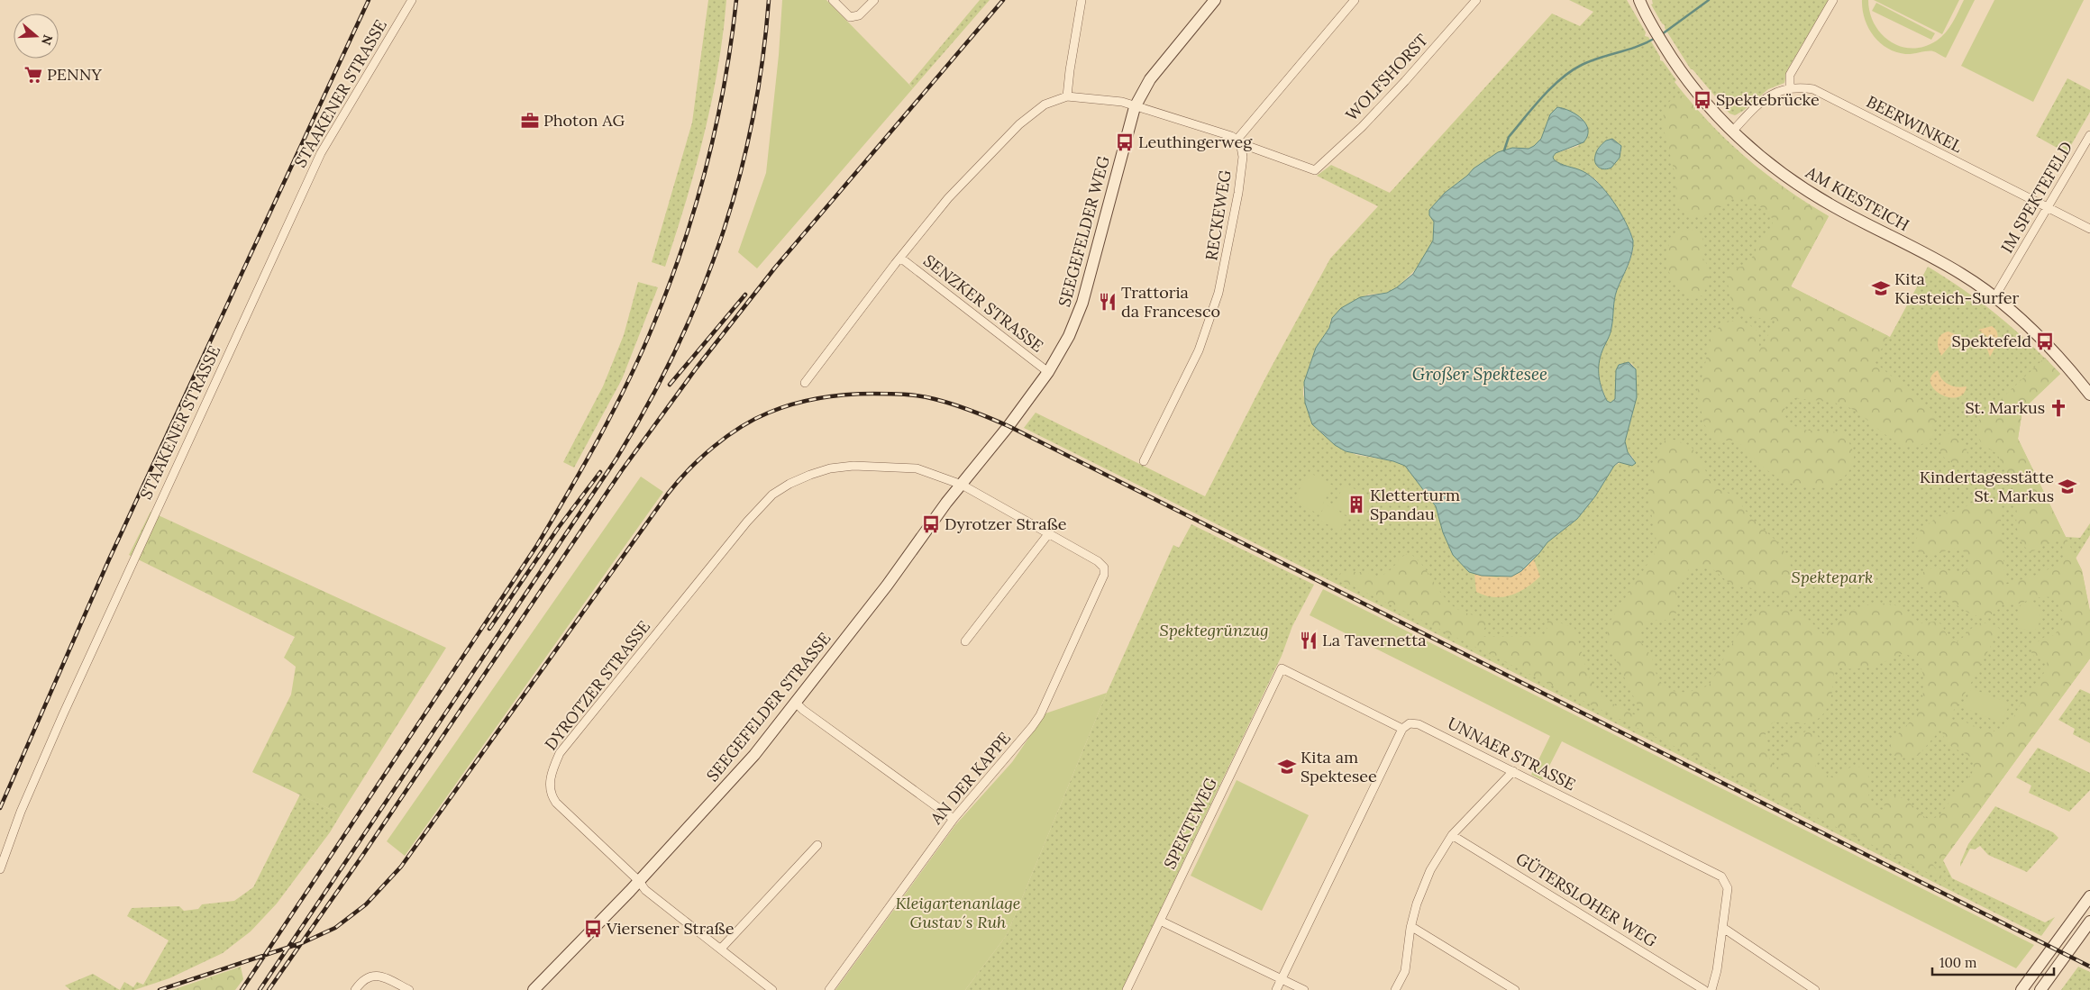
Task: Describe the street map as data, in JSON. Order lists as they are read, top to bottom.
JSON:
{
  "streets": {
    "street": [
      "WOLFSHORST",
      "STAAKENER STRASSE",
      "BEERWINKEL",
      "IM SPEKTEFELD",
      "AM KIESTEICH",
      "RECKEWEG",
      "SEEGEFELDER WEG",
      "SENZKER STRASSE",
      "DYROTZER STRASSE",
      "SEEGEFELDER STRASSE",
      "UNNAER STRASSE",
      "AN DER KAPPE",
      "SPEKTEWEG",
      "GÜTERSLOHER WEG"
    ]
  },
  "crossings": [
    ["WOLFSHORST", "RECKEWEG"],
    ["BEERWINKEL", "IM SPEKTEFELD"],
    ["BEERWINKEL", "AM KIESTEICH"],
    ["IM SPEKTEFELD", "AM KIESTEICH"],
    ["SEEGEFELDER WEG", "SENZKER STRASSE"],
    ["SEEGEFELDER WEG", "SEEGEFELDER STRASSE"],
    ["DYROTZER STRASSE", "SEEGEFELDER STRASSE"],
    ["DYROTZER STRASSE", "AN DER KAPPE"],
    ["UNNAER STRASSE", "SPEKTEWEG"]
  ],
  "water": ["Großer Spektesee"],
  "parks": ["Spektepark", "Spektegrünzug", "Kleigartenanlage Gustav´s Ruh"],
  "places": {
    "supermarket": ["PENNY"],
    "bus stop": [
      "Spektebrücke",
      "Leuthingerweg",
      "Spektefeld",
      "Dyrotzer Straße",
      "Viersener Straße"
    ],
    "office": ["Photon AG"],
    "school or university": ["Kita Kiesteich-Surfer", "Kindertagesstätte St. Markus", "Kita am Spektesee"],
    "restaurant": ["Trattoria da Francesco", "La Tavernetta"],
    "church": ["St. Markus"],
    "building": ["Kletterturm Spandau"]
  },
  "scale_bar": "100 m",
  "north": "right"
}
